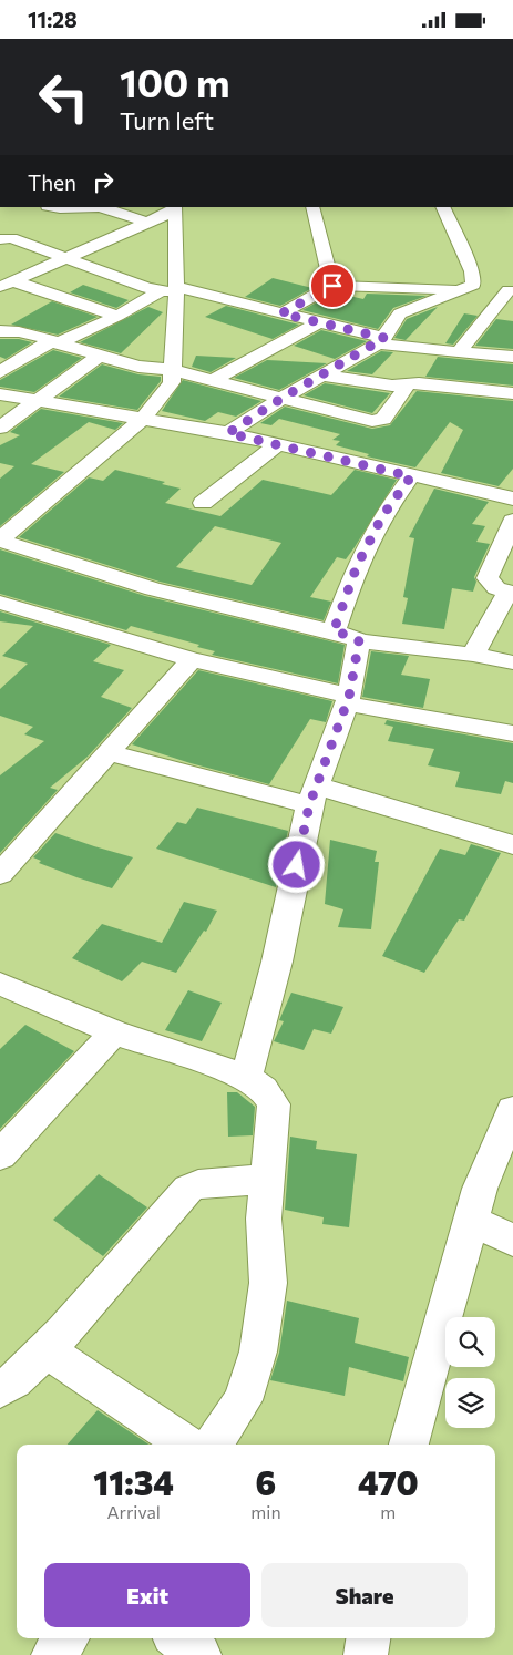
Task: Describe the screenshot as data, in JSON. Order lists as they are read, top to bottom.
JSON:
{
  "page": {
    "status": "11:28",
    "turn": ["100 m", "Turn left"],
    "then": "Then",
    "eta": [
      "11:34",
      "Arrival",
      "6",
      "min",
      "470",
      "m"
    ],
    "buttons": ["Exit", "Share"]
  }
}
